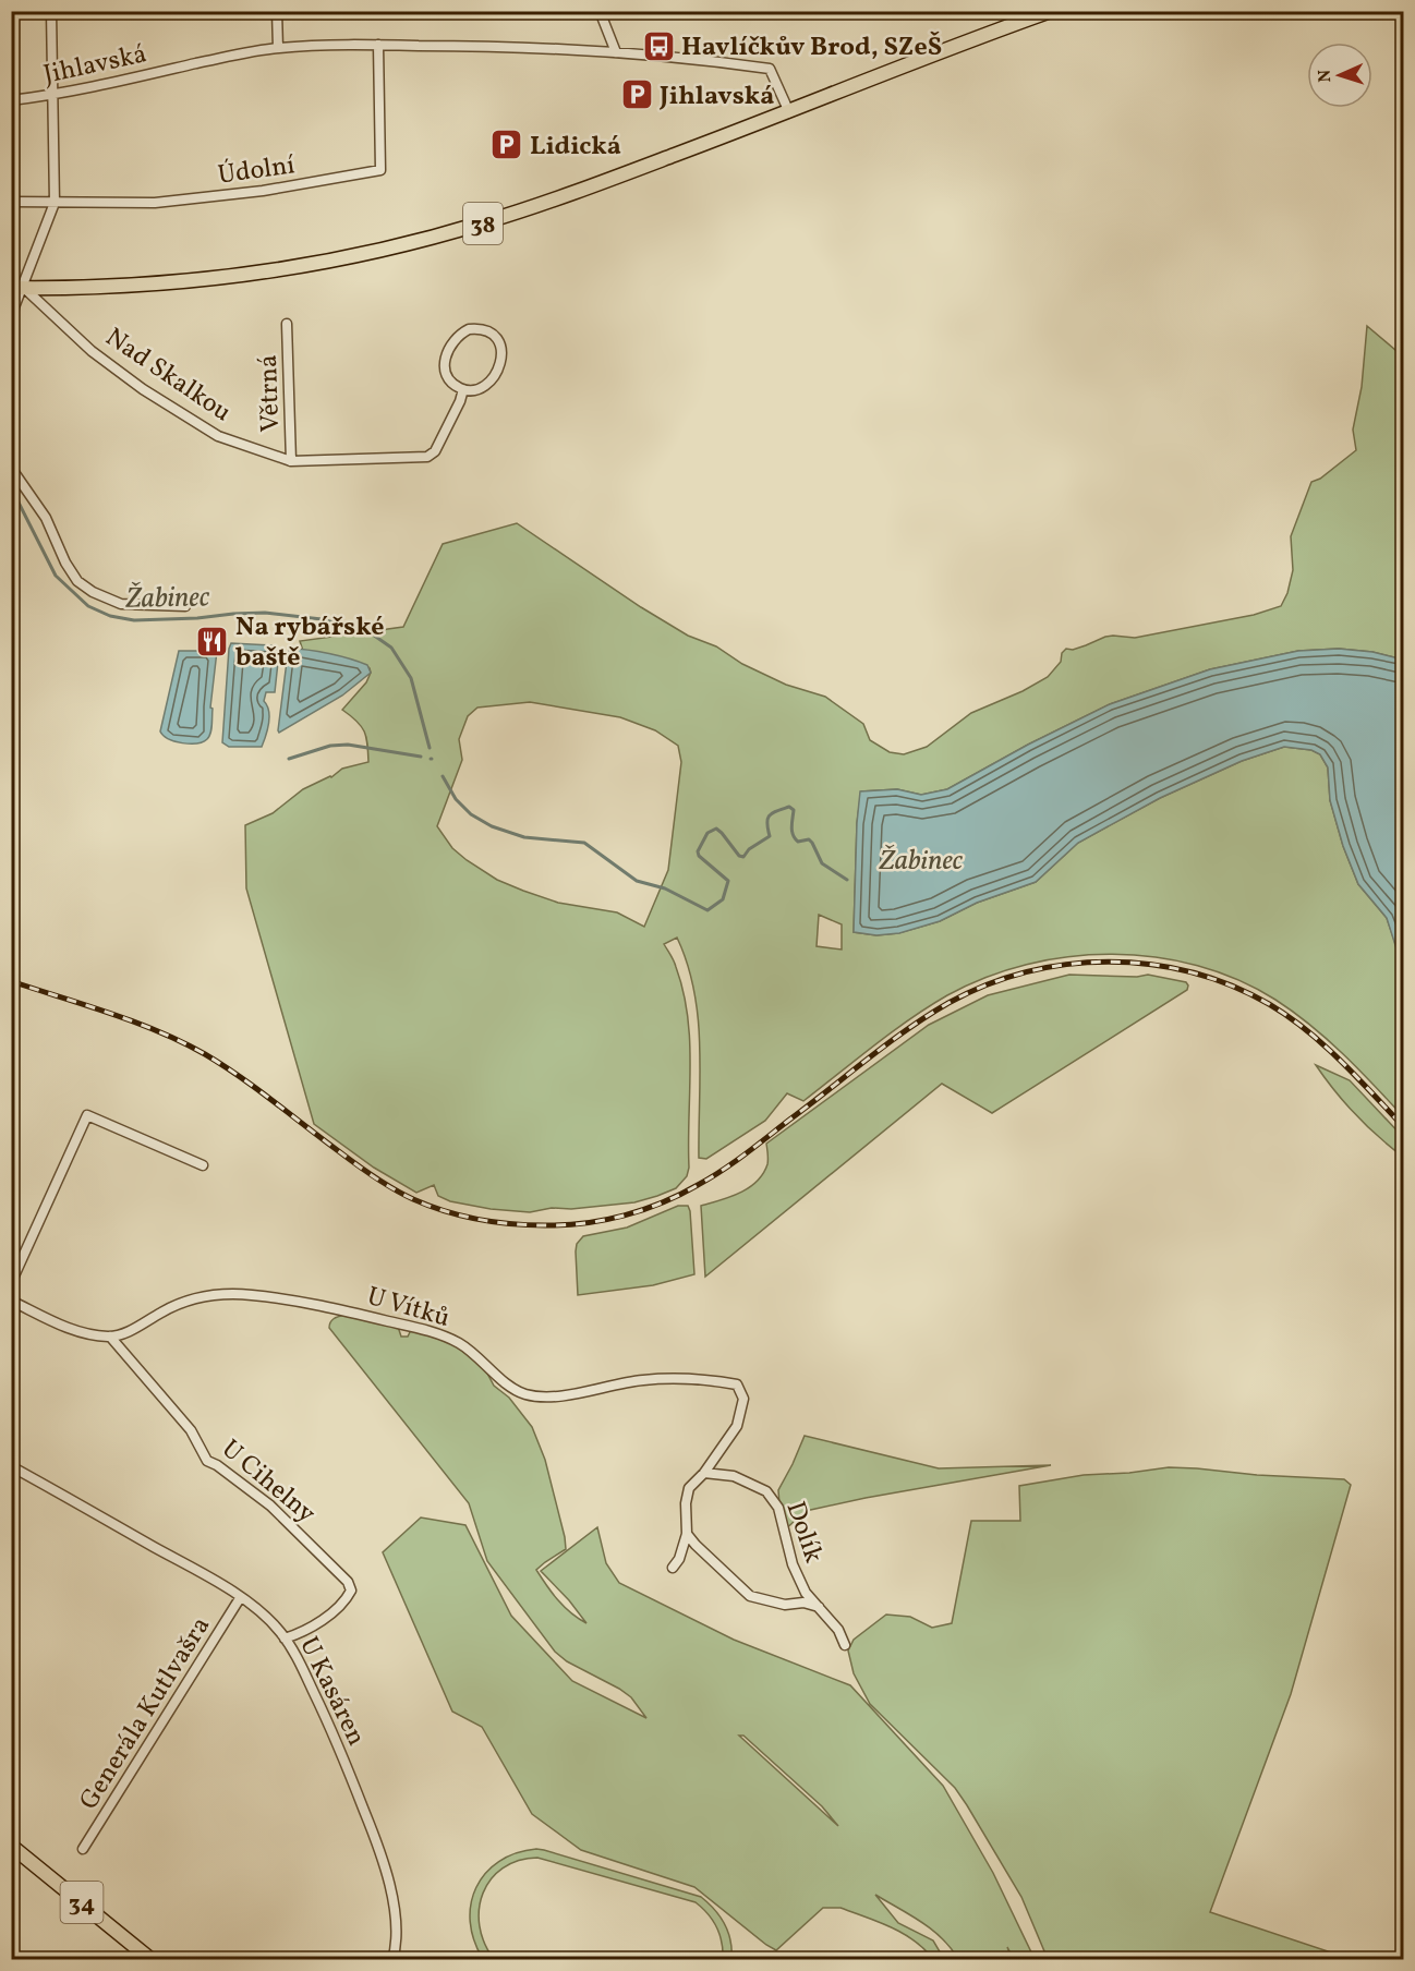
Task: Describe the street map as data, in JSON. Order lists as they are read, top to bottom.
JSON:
{
  "streets": {
    "main road": ["38", "34"],
    "street": [
      "Jihlavská",
      "Údolní",
      "Nad Skalkou",
      "Větrná",
      "U Vítků",
      "U Cihelny",
      "Dolík",
      "U Kasáren",
      "Generála Kutlvašra"
    ]
  },
  "crossings": [
    ["Jihlavská", "Údolní"],
    ["Jihlavská", "38"],
    ["38", "Nad Skalkou"],
    ["Nad Skalkou", "Větrná"],
    ["U Vítků", "U Cihelny"],
    ["U Vítků", "Dolík"],
    ["U Cihelny", "U Kasáren"],
    ["U Kasáren", "Generála Kutlvašra"]
  ],
  "water": ["Žabinec"],
  "places": {
    "bus stop": ["Havlíčkův Brod, SZeŠ"],
    "parking": ["Jihlavská", "Lidická"],
    "restaurant": ["Na rybářské baště"]
  },
  "north": "left"
}
